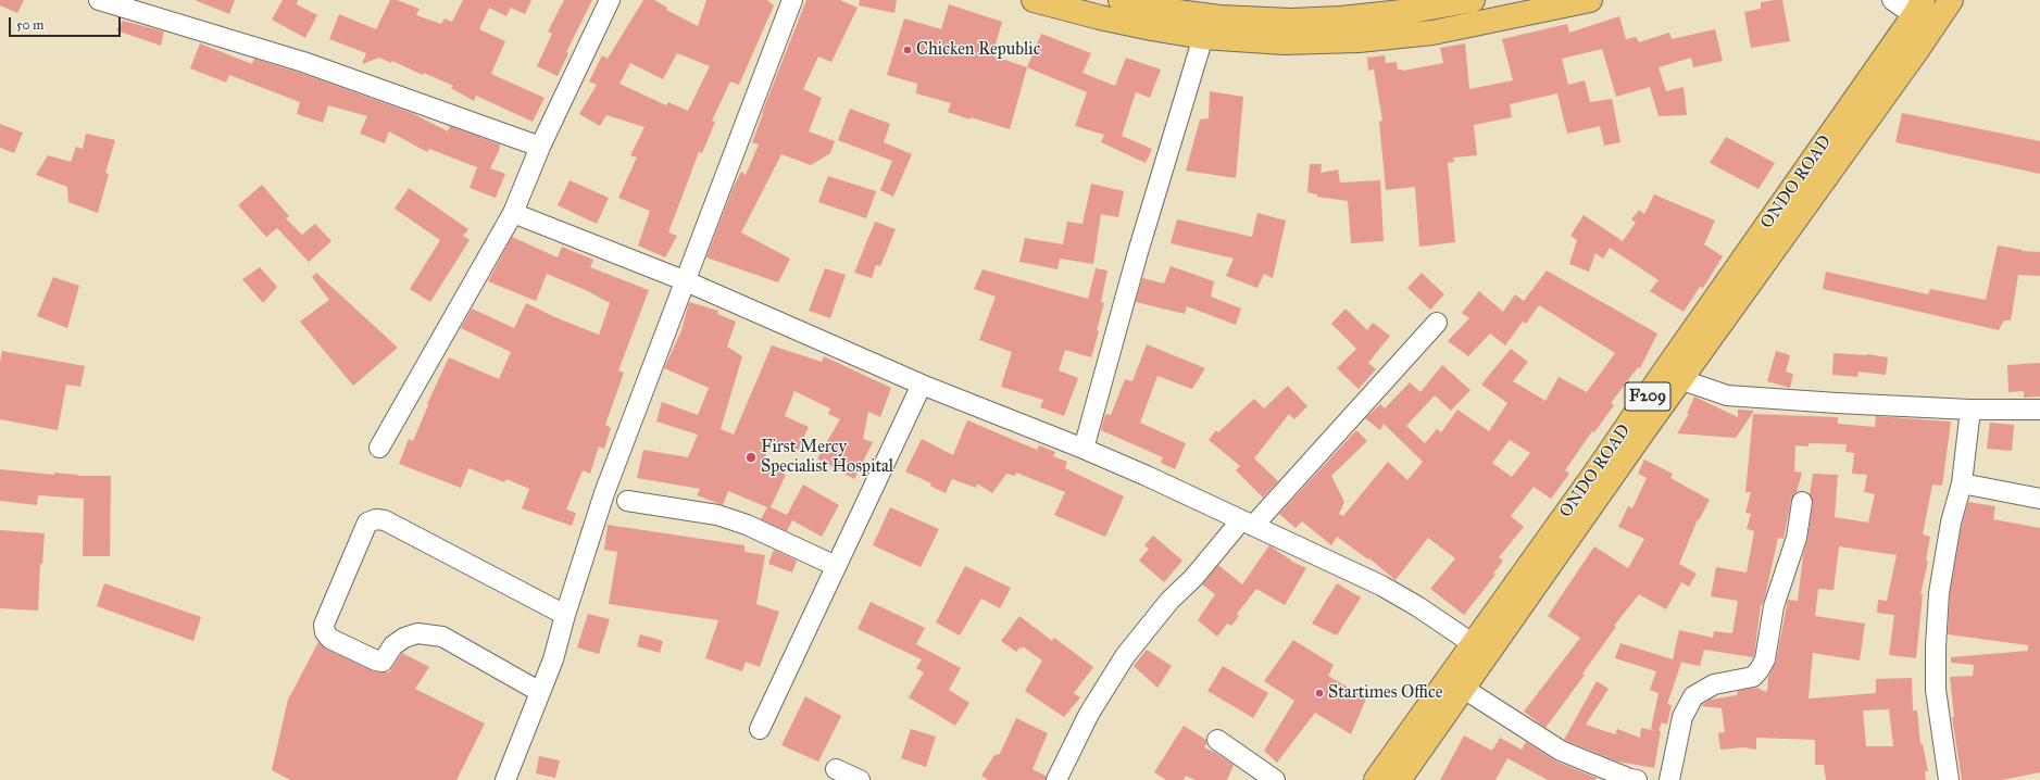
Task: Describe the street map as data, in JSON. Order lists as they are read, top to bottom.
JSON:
{
  "streets": {
    "main road": ["ONDO ROAD", "F209"]
  },
  "places": ["Chicken Republic", "First Mercy Specialist Hospital", "Startimes Office"],
  "scale_bar": "50 m"
}
